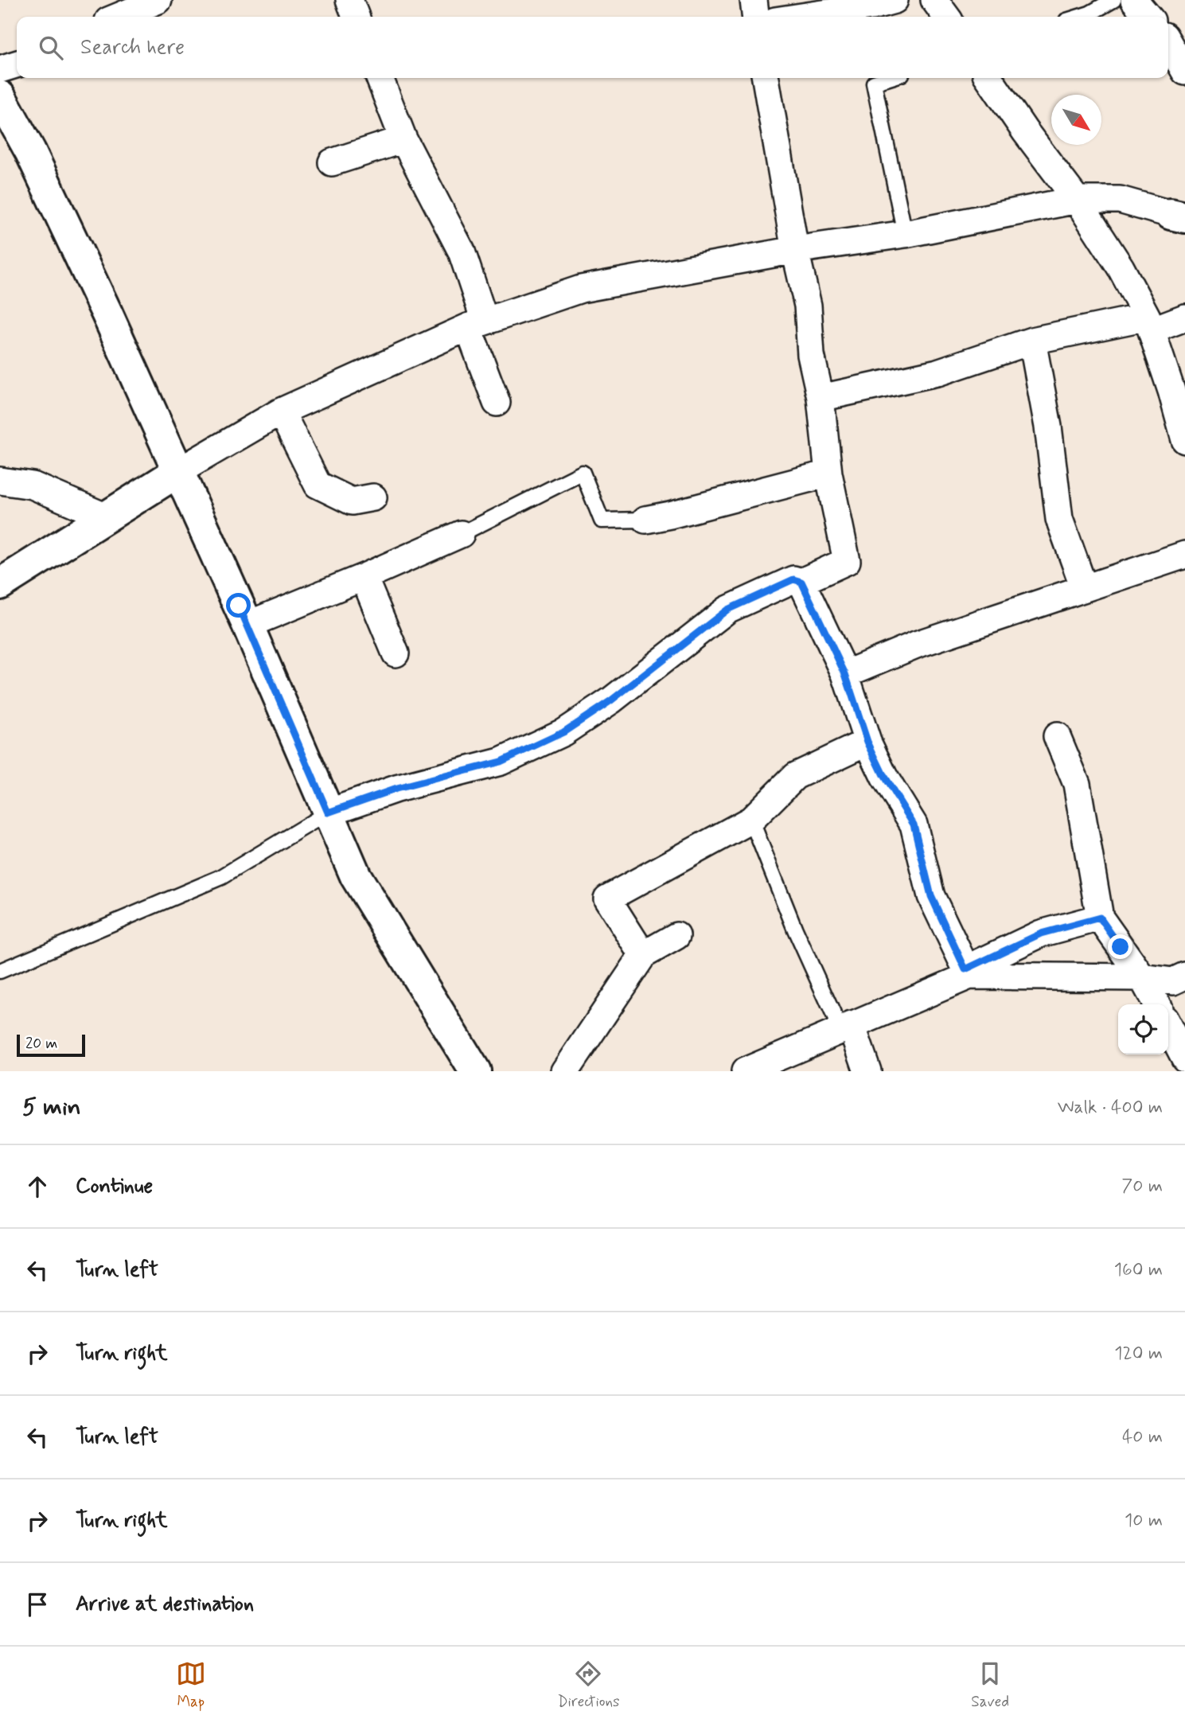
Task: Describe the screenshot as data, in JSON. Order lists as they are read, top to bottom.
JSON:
{
  "scale_bar": "20 m",
  "north": "bottom right",
  "page": {
    "search": "Search here",
    "scale": "20 m",
    "heading": ["5 min", "Walk · 400 m"],
    "list": [
      ["Continue", "70 m"],
      ["Turn left", "160 m"],
      ["Turn right", "120 m"],
      ["Turn left", "40 m"],
      ["Turn right", "10 m"],
      "Arrive at destination"
    ],
    "nav": ["Map", "Directions", "Saved"]
  }
}
